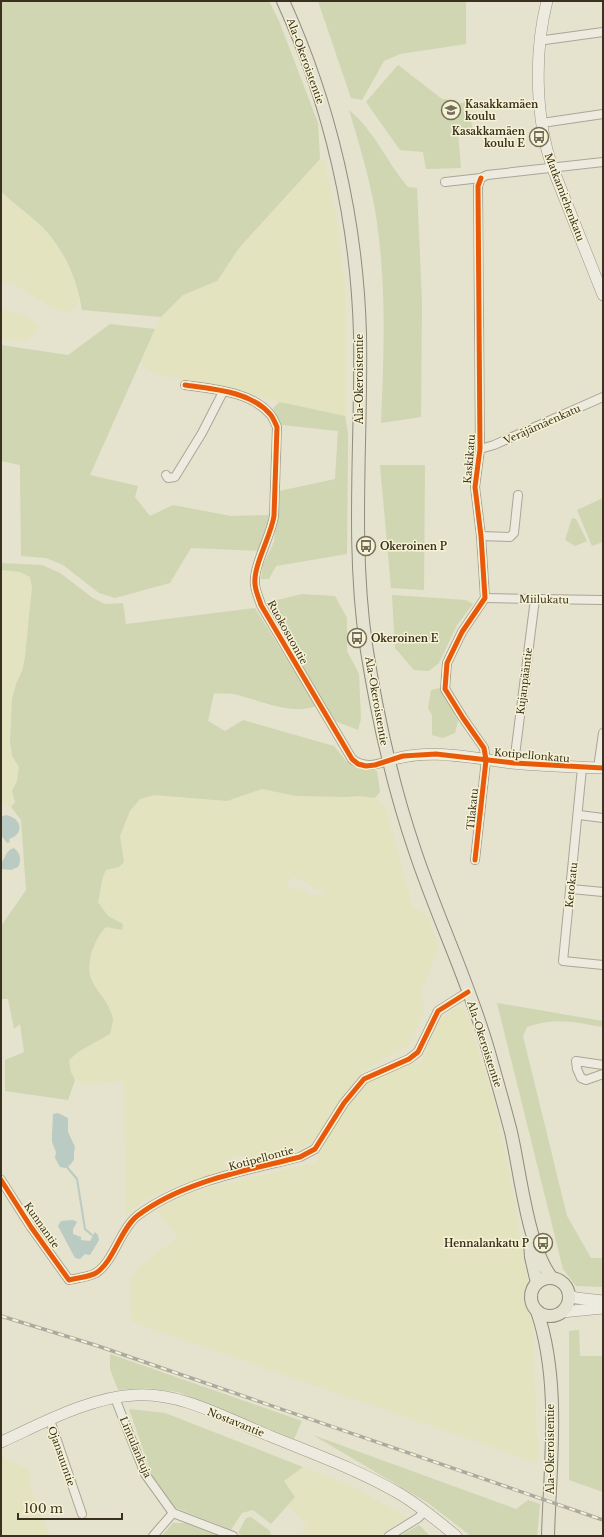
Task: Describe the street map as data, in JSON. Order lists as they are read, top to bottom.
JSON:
{
  "streets": {
    "main road": ["Ala-Okeroistentie"],
    "street": [
      "Matkamiehenkatu",
      "Veräjämäenkatu",
      "Kaskikatu",
      "Miilukatu",
      "Ruokosuontie",
      "Kujanpääntie",
      "Kotipellonkatu",
      "Tilakatu",
      "Ketokatu",
      "Kotipellontie",
      "Kunnantie",
      "Nostavantie",
      "Lintulankuja",
      "Ojansuuntie"
    ]
  },
  "crossings": [
    ["Ala-Okeroistentie", "Ruokosuontie"],
    ["Ala-Okeroistentie", "Kotipellonkatu"],
    ["Ala-Okeroistentie", "Kotipellontie"],
    ["Veräjämäenkatu", "Kaskikatu"],
    ["Kaskikatu", "Miilukatu"],
    ["Miilukatu", "Kujanpääntie"],
    ["Ruokosuontie", "Kotipellonkatu"],
    ["Kujanpääntie", "Kotipellonkatu"],
    ["Kotipellonkatu", "Tilakatu"],
    ["Kotipellonkatu", "Ketokatu"],
    ["Kotipellontie", "Kunnantie"],
    ["Nostavantie", "Lintulankuja"],
    ["Nostavantie", "Ojansuuntie"]
  ],
  "places": {
    "school or university": ["Kasakkamäen koulu"],
    "bus stop": [
      "Kasakkamäen koulu E",
      "Okeroinen P",
      "Okeroinen E",
      "Hennalankatu P"
    ]
  },
  "scale_bar": "100 m"
}
